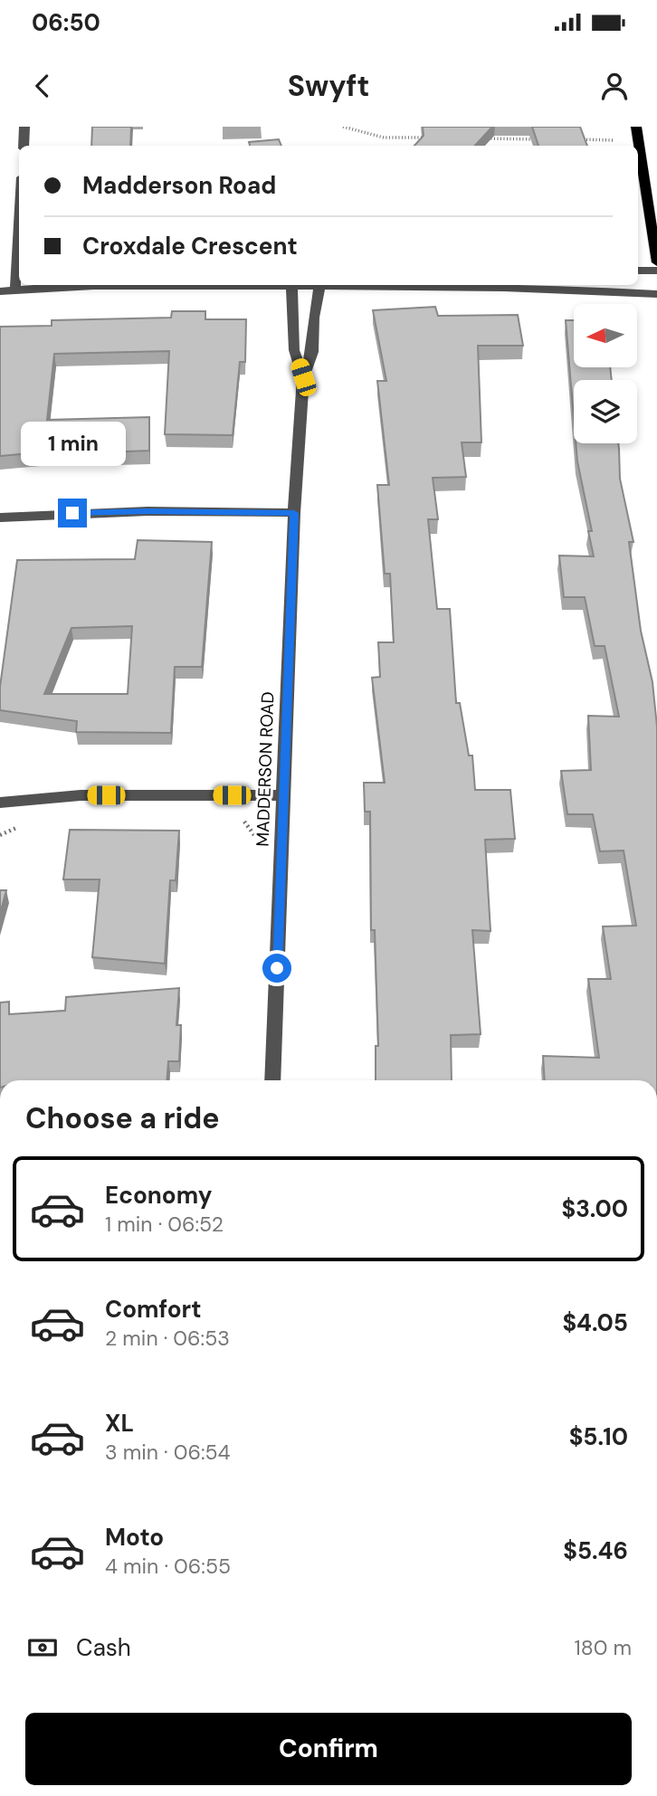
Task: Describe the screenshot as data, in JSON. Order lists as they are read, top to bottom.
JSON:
{
  "streets": {
    "street": ["MADDERSON ROAD"]
  },
  "north": "left",
  "page": {
    "status": "06:50",
    "header": "Swyft",
    "banner": ["Madderson Road", "Croxdale Crescent"],
    "bubble": "1 min",
    "heading": "Choose a ride",
    "list": [
      {
        "name": "Economy",
        "note": "1 min · 06:52",
        "value": "$3.00"
      },
      {
        "name": "Comfort",
        "note": "2 min · 06:53",
        "value": "$4.05"
      },
      {
        "name": "XL",
        "note": "3 min · 06:54",
        "value": "$5.10"
      },
      {
        "name": "Moto",
        "note": "4 min · 06:55",
        "value": "$5.46"
      }
    ],
    "pay": ["Cash", "180 m"],
    "buttons": "Confirm"
  }
}
